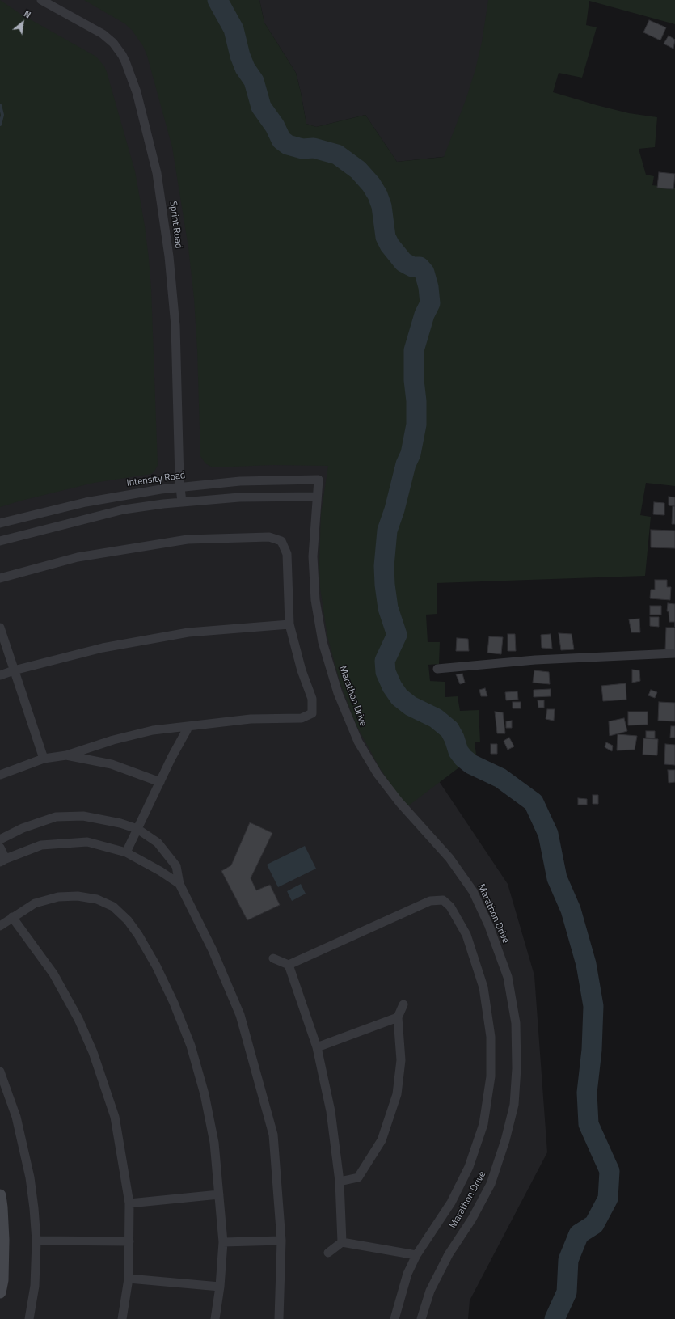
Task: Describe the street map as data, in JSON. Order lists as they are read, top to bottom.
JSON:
{
  "streets": {
    "street": ["Sprint Road", "Intensity Road", "Marathon Drive"]
  },
  "crossings": [
    ["Sprint Road", "Intensity Road"],
    ["Intensity Road", "Marathon Drive"]
  ],
  "north": "top right"
}
